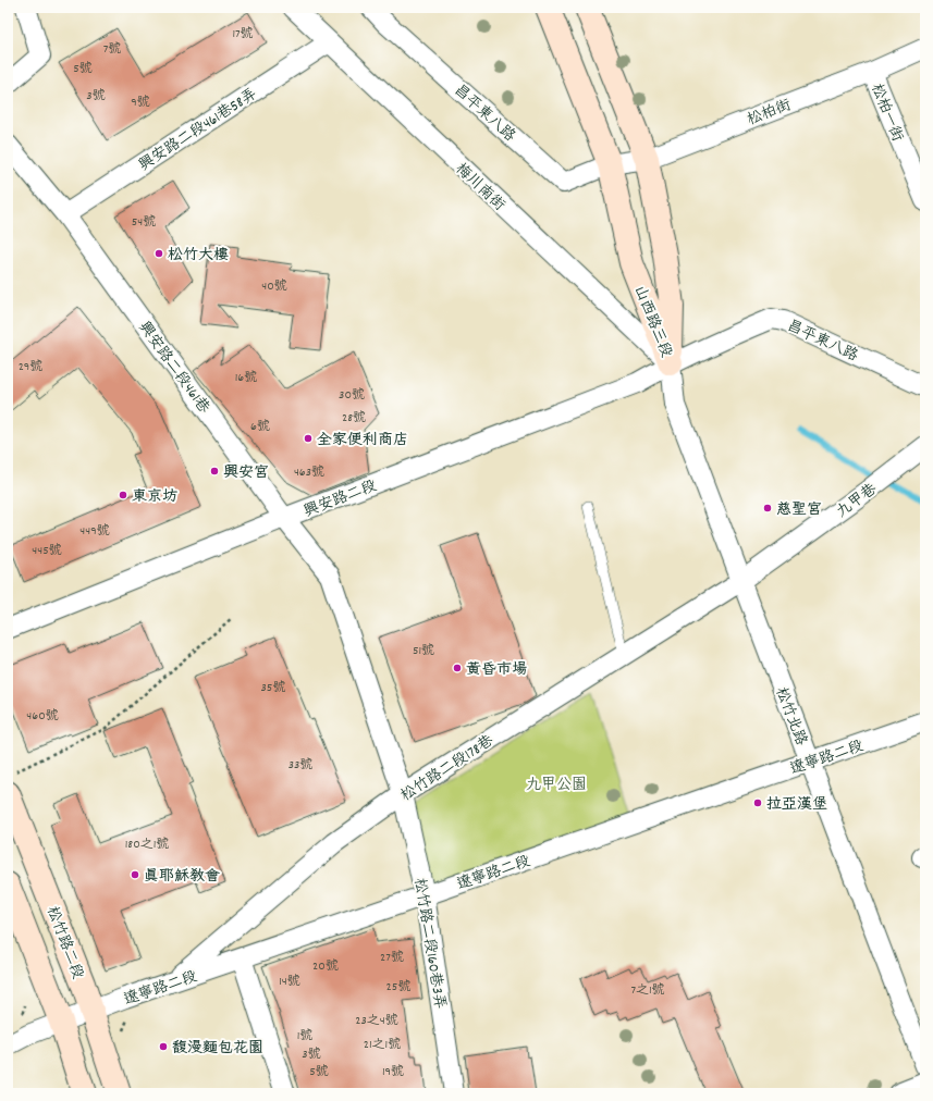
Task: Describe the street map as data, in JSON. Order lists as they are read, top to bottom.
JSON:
{
  "streets": {
    "street": [
      "松柏街",
      "昌平東八路",
      "松柏一街",
      "興安路二段461巷58弄",
      "梅川南街",
      "山西路三段",
      "興安路二段461巷",
      "興安路二段",
      "九甲巷",
      "松竹北路",
      "遼寧路二段",
      "松竹路二段178巷",
      "松竹路二段",
      "松竹路二段160巷3弄"
    ]
  },
  "crossings": [
    ["松柏街", "昌平東八路"],
    ["松柏街", "松柏一街"],
    ["松柏街", "山西路三段"],
    ["昌平東八路", "梅川南街"],
    ["昌平東八路", "山西路三段"],
    ["昌平東八路", "興安路二段"],
    ["昌平東八路", "松竹北路"],
    ["興安路二段461巷58弄", "梅川南街"],
    ["興安路二段461巷58弄", "興安路二段461巷"],
    ["梅川南街", "山西路三段"],
    ["梅川南街", "興安路二段"],
    ["梅川南街", "松竹北路"],
    ["山西路三段", "興安路二段"],
    ["山西路三段", "松竹北路"],
    ["興安路二段461巷", "興安路二段"],
    ["興安路二段461巷", "松竹路二段178巷"],
    ["興安路二段461巷", "松竹路二段160巷3弄"],
    ["興安路二段", "松竹北路"],
    ["九甲巷", "松竹北路"],
    ["九甲巷", "松竹路二段178巷"],
    ["松竹北路", "遼寧路二段"],
    ["松竹北路", "松竹路二段178巷"],
    ["遼寧路二段", "松竹路二段178巷"],
    ["遼寧路二段", "松竹路二段"],
    ["遼寧路二段", "松竹路二段160巷3弄"],
    ["松竹路二段178巷", "松竹路二段160巷3弄"]
  ],
  "parks": ["九甲公園"],
  "places": [
    "松竹大樓",
    "全家便利商店",
    "興安宮",
    "東京坊",
    "慈聖宮",
    "黃昏市場",
    "拉亞漢堡",
    "真耶穌教會",
    "馥漫麵包花園"
  ],
  "house_numbers": [
    "17號",
    "7號",
    "5號",
    "3號",
    "9號",
    "54號",
    "40號",
    "29號",
    "16號",
    "30號",
    "28號",
    "6號",
    "463號",
    "449號",
    "445號",
    "51號",
    "35號",
    "460號",
    "33號",
    "180之1號",
    "27號",
    "20號",
    "14號",
    "25號",
    "7之1號",
    "23之4號",
    "1號",
    "21之1號",
    "3號",
    "5號",
    "19號"
  ]
}
